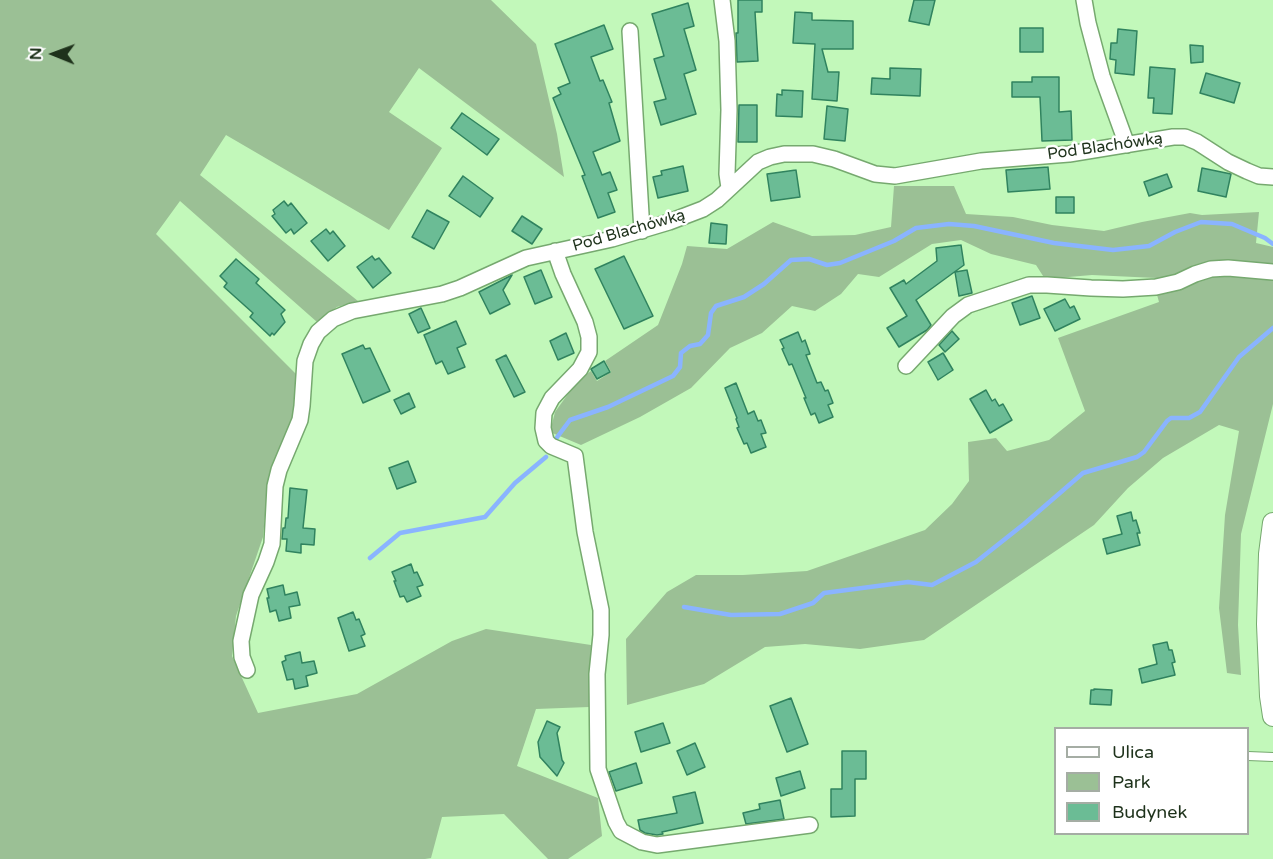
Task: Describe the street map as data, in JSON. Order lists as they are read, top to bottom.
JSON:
{
  "streets": {
    "street": ["Pod Blachówką"]
  },
  "legend": ["Ulica", "Park", "Budynek"],
  "north": "left"
}
